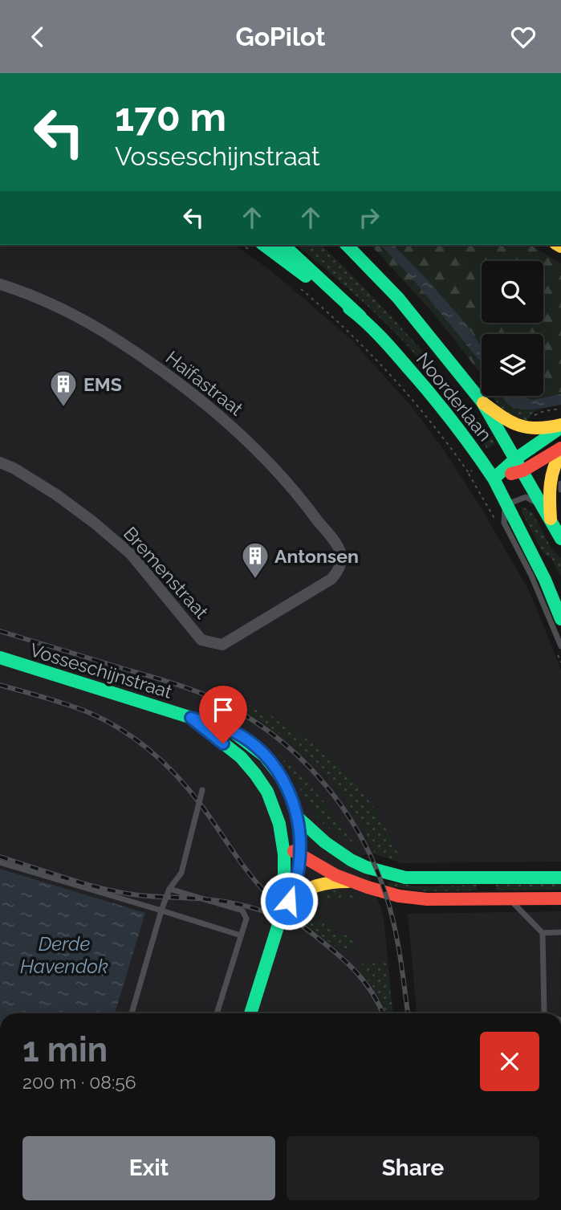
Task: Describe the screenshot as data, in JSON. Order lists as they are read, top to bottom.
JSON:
{
  "streets": {
    "main road": ["Noorderlaan", "Vosseschijnstraat"],
    "street": ["Haïfastraat", "Bremenstraat"]
  },
  "crossings": [
    ["Haïfastraat", "Bremenstraat"]
  ],
  "water": ["Derde Havendok"],
  "places": {
    "building": ["EMS", "Antonsen"]
  },
  "page": {
    "header": "GoPilot",
    "turn": ["170 m", "Vosseschijnstraat"],
    "heading": ["1 min", "200 m · 08:56"],
    "buttons": ["Exit", "Share"]
  }
}
